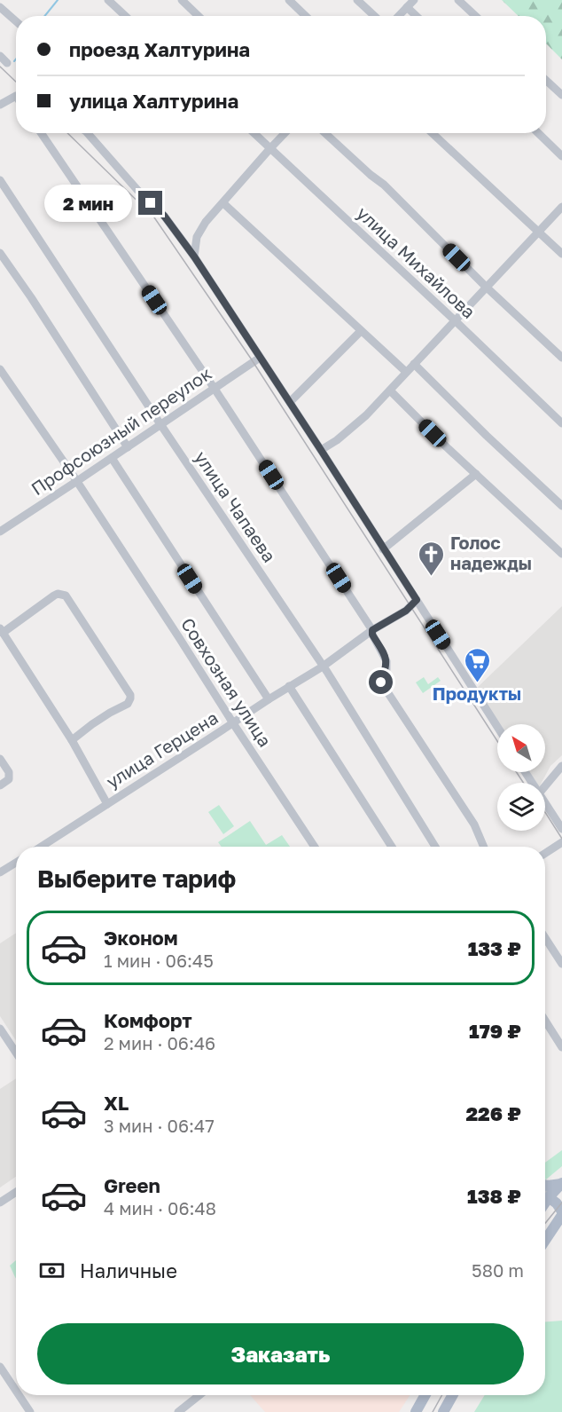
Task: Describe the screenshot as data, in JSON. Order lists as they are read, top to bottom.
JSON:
{
  "streets": {
    "street": [
      "улица Михайлова",
      "Профсоюзный переулок",
      "улица Чапаева",
      "Совхозная улица",
      "улица Герцена"
    ]
  },
  "crossings": [
    ["Профсоюзный переулок", "улица Чапаева"],
    ["Профсоюзный переулок", "Совхозная улица"],
    ["улица Чапаева", "улица Герцена"],
    ["Совхозная улица", "улица Герцена"]
  ],
  "places": {
    "church": ["Голос надежды"],
    "supermarket": ["Продукты"]
  },
  "north": "top left",
  "page": {
    "banner": ["проезд Халтурина", "улица Халтурина"],
    "bubble": "2 мин",
    "heading": "Выберите тариф",
    "list": [
      {
        "name": "Эконом",
        "note": "1 мин · 06:45",
        "value": "133 ₽"
      },
      {
        "name": "Комфорт",
        "note": "2 мин · 06:46",
        "value": "179 ₽"
      },
      {
        "name": "XL",
        "note": "3 мин · 06:47",
        "value": "226 ₽"
      },
      {
        "name": "Green",
        "note": "4 мин · 06:48",
        "value": "138 ₽"
      }
    ],
    "pay": ["Наличные", "580 m"],
    "buttons": "Заказать"
  }
}
